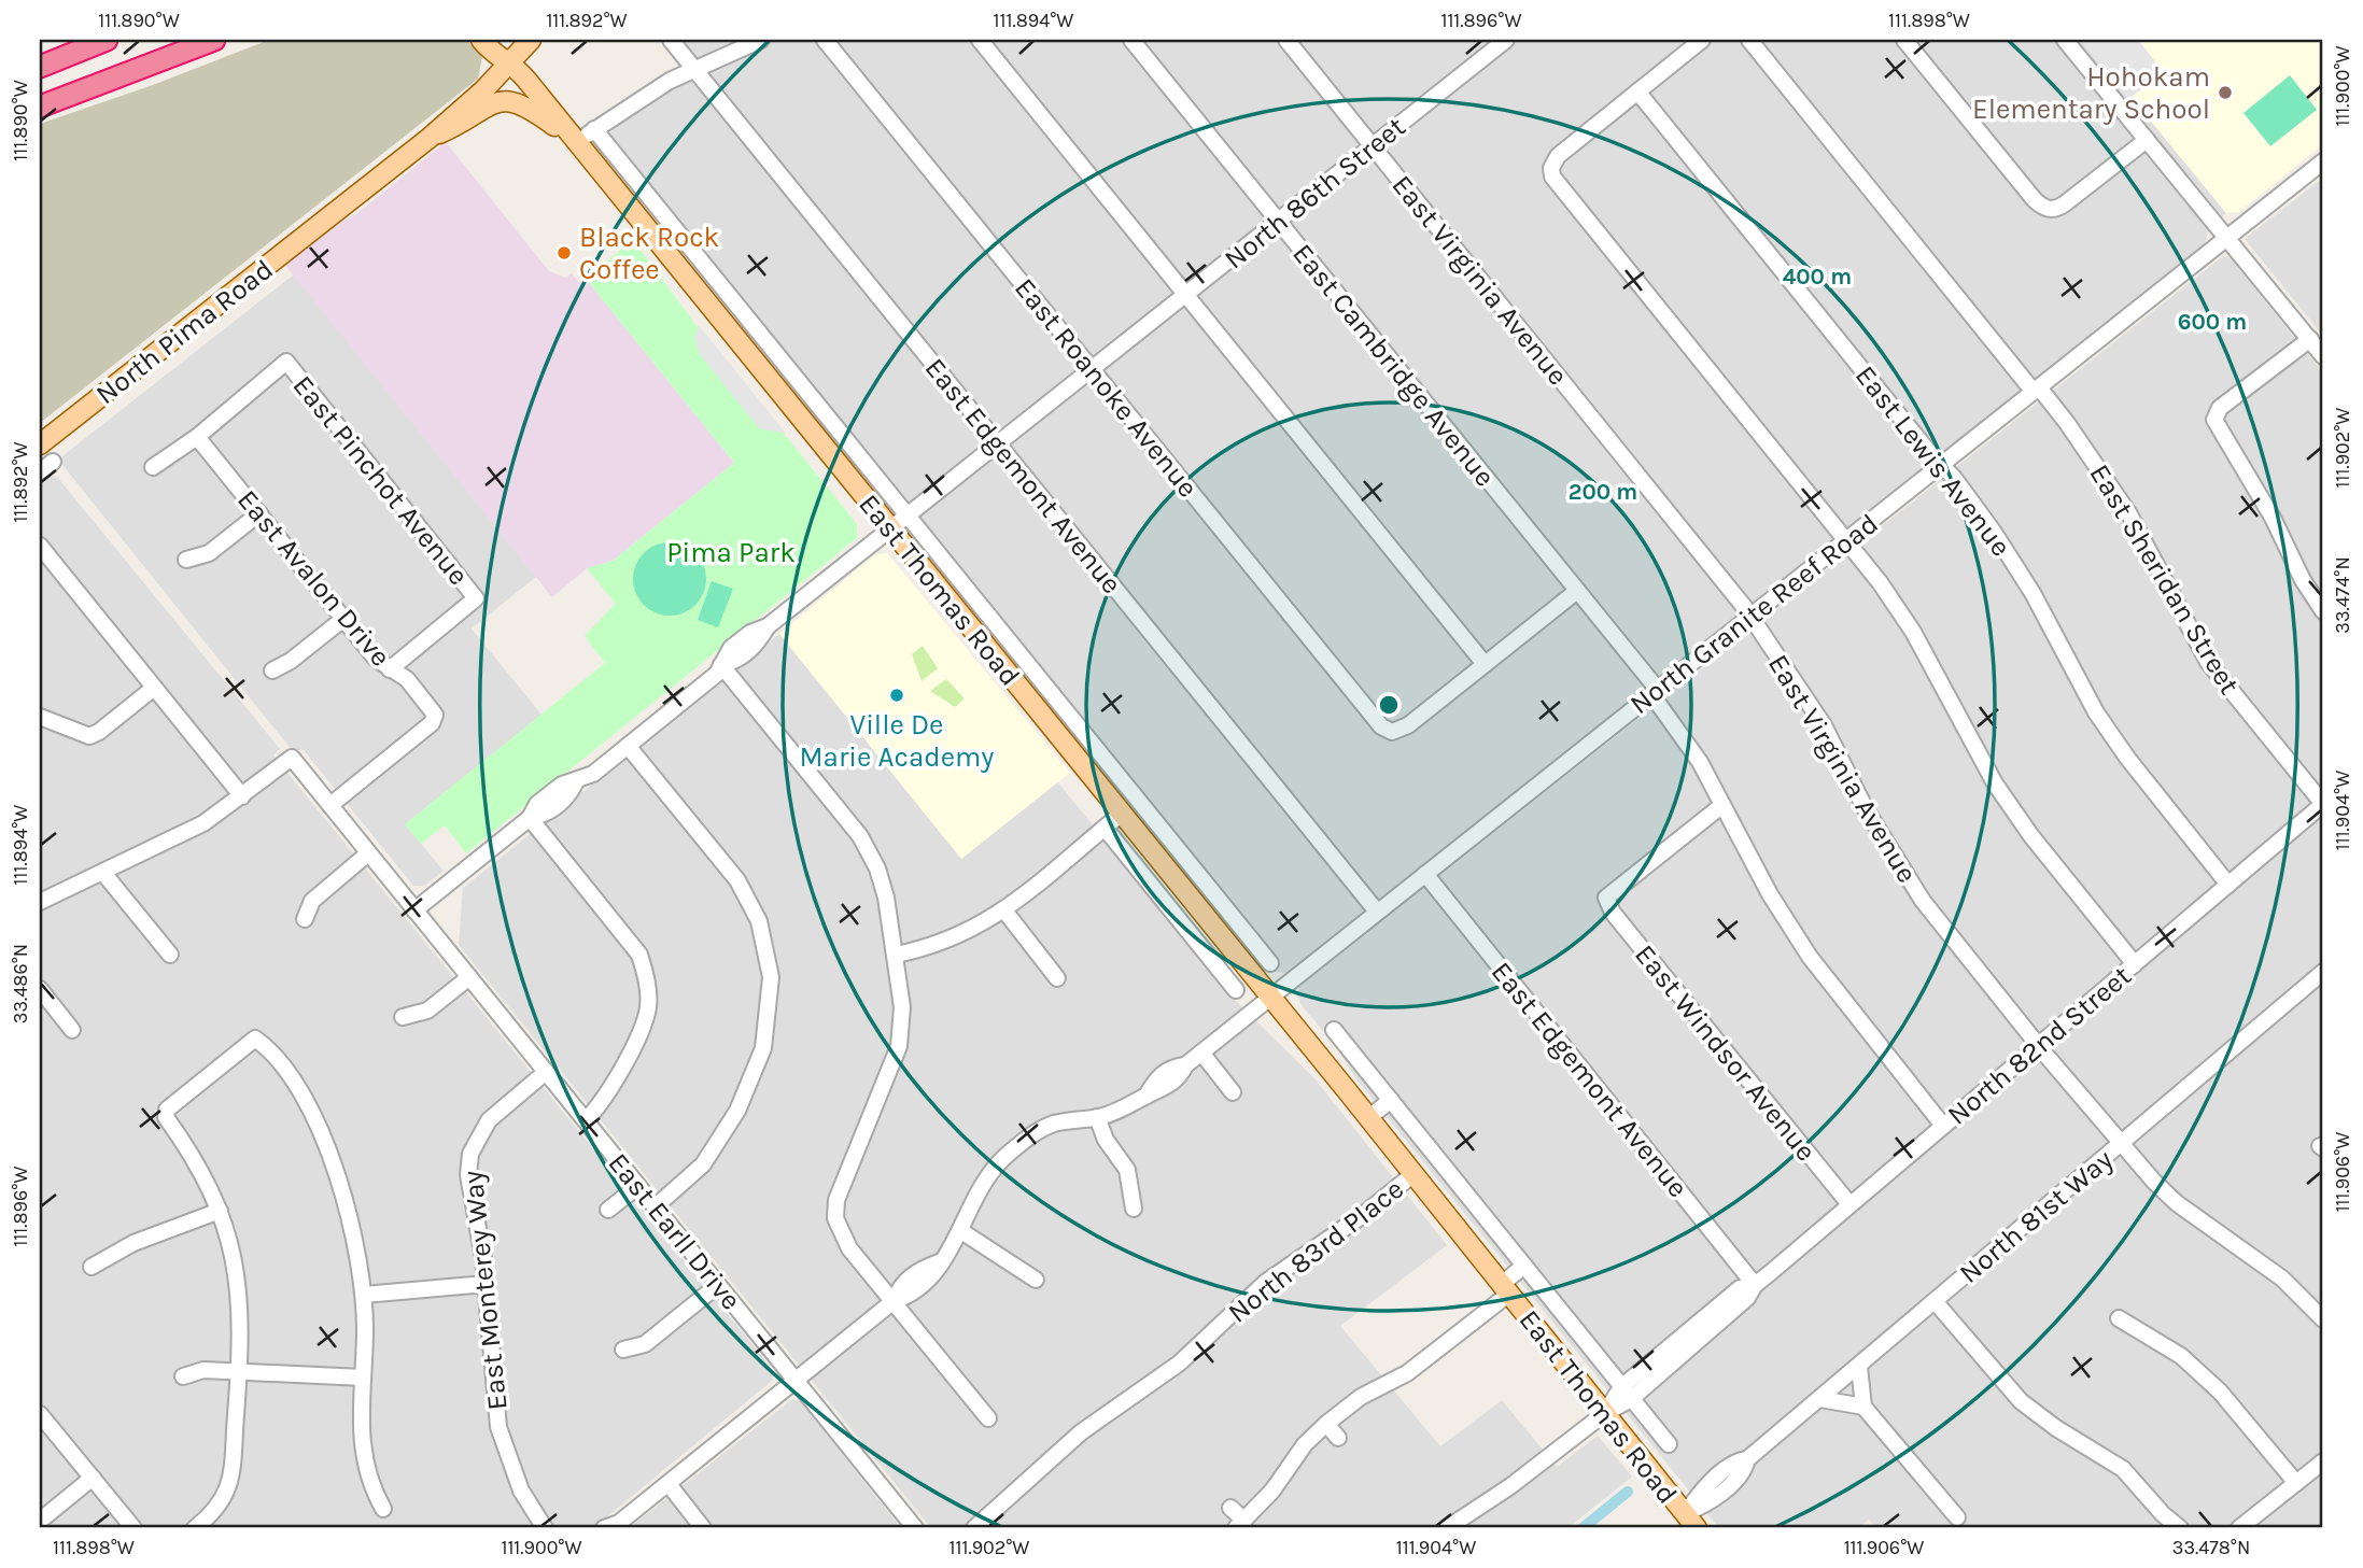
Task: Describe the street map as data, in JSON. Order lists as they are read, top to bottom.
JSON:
{
  "streets": {
    "main road": ["North Pima Road", "East Thomas Road"],
    "street": [
      "North 86th Street",
      "East Virginia Avenue",
      "East Cambridge Avenue",
      "East Roanoke Avenue",
      "East Lewis Avenue",
      "East Edgemont Avenue",
      "East Pinchot Avenue",
      "East Avalon Drive",
      "East Sheridan Street",
      "North Granite Reef Road",
      "North 82nd Street",
      "East Windsor Avenue",
      "North 81st Way",
      "East Earll Drive",
      "North 83rd Place",
      "East Monterey Way"
    ]
  },
  "crossings": [
    ["North 86th Street", "East Virginia Avenue"],
    ["North 86th Street", "East Cambridge Avenue"],
    ["North 86th Street", "East Roanoke Avenue"],
    ["North 86th Street", "East Edgemont Avenue"],
    ["North 86th Street", "East Thomas Road"],
    ["North 86th Street", "East Earll Drive"],
    ["East Virginia Avenue", "North Granite Reef Road"],
    ["East Virginia Avenue", "North 82nd Street"],
    ["East Virginia Avenue", "North 81st Way"],
    ["North Pima Road", "East Thomas Road"],
    ["East Cambridge Avenue", "North Granite Reef Road"],
    ["East Cambridge Avenue", "North 82nd Street"],
    ["East Cambridge Avenue", "East Windsor Avenue"],
    ["East Lewis Avenue", "North Granite Reef Road"],
    ["East Lewis Avenue", "North 82nd Street"],
    ["East Edgemont Avenue", "North Granite Reef Road"],
    ["East Edgemont Avenue", "North 82nd Street"],
    ["East Pinchot Avenue", "East Avalon Drive"],
    ["East Avalon Drive", "East Earll Drive"],
    ["East Sheridan Street", "North Granite Reef Road"],
    ["East Sheridan Street", "North 82nd Street"],
    ["East Thomas Road", "North Granite Reef Road"],
    ["East Thomas Road", "North 82nd Street"],
    ["East Thomas Road", "North 81st Way"],
    ["East Thomas Road", "North 83rd Place"],
    ["North Granite Reef Road", "East Earll Drive"],
    ["North 82nd Street", "East Windsor Avenue"],
    ["East Earll Drive", "East Monterey Way"]
  ],
  "parks": ["Pima Park"],
  "places": ["Hohokam Elementary School", "Black Rock Coffee", "Ville De Marie Academy"],
  "coordinates": [
    "111.890°W",
    "111.892°W",
    "111.894°W",
    "111.896°W",
    "111.898°W",
    "111.900°W",
    "111.902°W",
    "33.474°N",
    "111.904°W",
    "33.486°N",
    "111.906°W",
    "33.478°N"
  ],
  "rings": ["400 m", "600 m", "200 m"]
}
